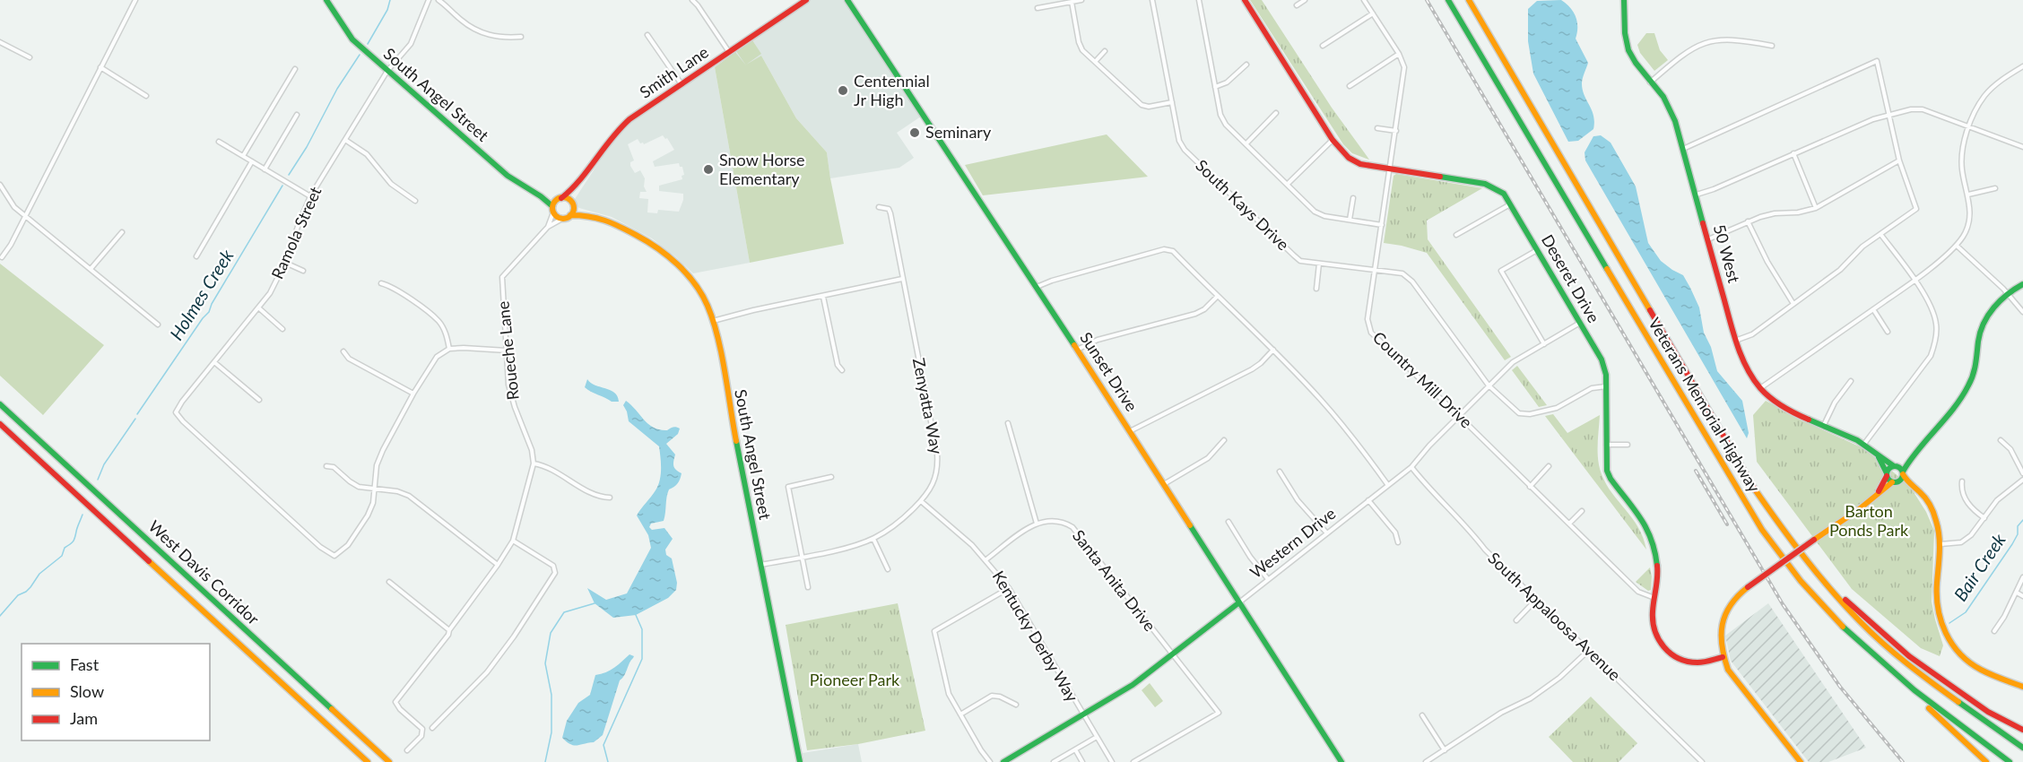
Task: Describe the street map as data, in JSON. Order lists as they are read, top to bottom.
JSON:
{
  "streets": {
    "main road": [
      "Smith Lane",
      "South Angel Street",
      "50 West",
      "Deseret Drive",
      "Sunset Drive",
      "Veterans Memorial Highway",
      "Western Drive",
      "West Davis Corridor"
    ],
    "street": [
      "South Kays Drive",
      "Ramola Street",
      "Roueche Lane",
      "Country Mill Drive",
      "Zenyatta Way",
      "Santa Anita Drive",
      "South Appaloosa Avenue",
      "Kentucky Derby Way"
    ]
  },
  "crossings": [
    ["Smith Lane", "South Angel Street"],
    ["South Angel Street", "Ramola Street"],
    ["South Angel Street", "Zenyatta Way"],
    ["South Kays Drive", "Deseret Drive"],
    ["South Kays Drive", "Country Mill Drive"],
    ["South Kays Drive", "Western Drive"],
    ["Deseret Drive", "Country Mill Drive"],
    ["Deseret Drive", "Western Drive"],
    ["Sunset Drive", "Western Drive"],
    ["Country Mill Drive", "Western Drive"],
    ["Zenyatta Way", "Kentucky Derby Way"],
    ["Western Drive", "Santa Anita Drive"],
    ["Western Drive", "South Appaloosa Avenue"],
    ["Western Drive", "Kentucky Derby Way"]
  ],
  "water": ["Holmes Creek", "Bair Creek"],
  "parks": ["Barton Ponds Park", "Pioneer Park"],
  "places": ["Centennial Jr High", "Seminary", "Snow Horse Elementary"],
  "legend": ["Fast", "Slow", "Jam"]
}
